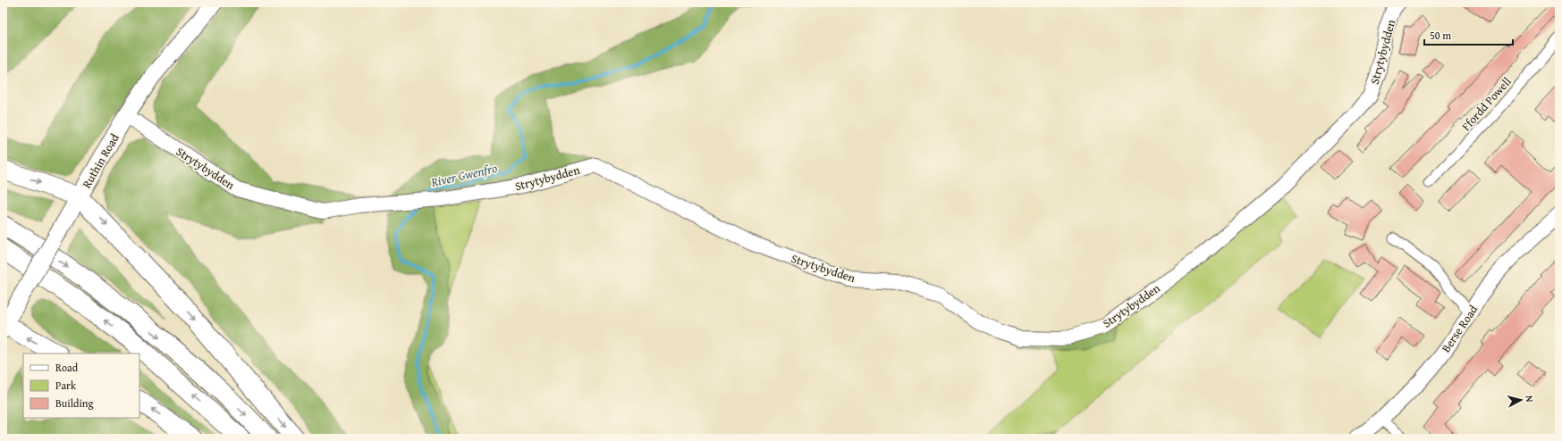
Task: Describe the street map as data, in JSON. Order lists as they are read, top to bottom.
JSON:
{
  "streets": {
    "main road": ["Ruthin Road"],
    "street": ["Strytybydden", "Ffordd Powell", "Berse Road"]
  },
  "crossings": [
    ["Strytybydden", "Ruthin Road"]
  ],
  "water": ["River Gwenfro"],
  "legend": ["Road", "Park", "Building"],
  "scale_bar": "50 m",
  "north": "right"
}
